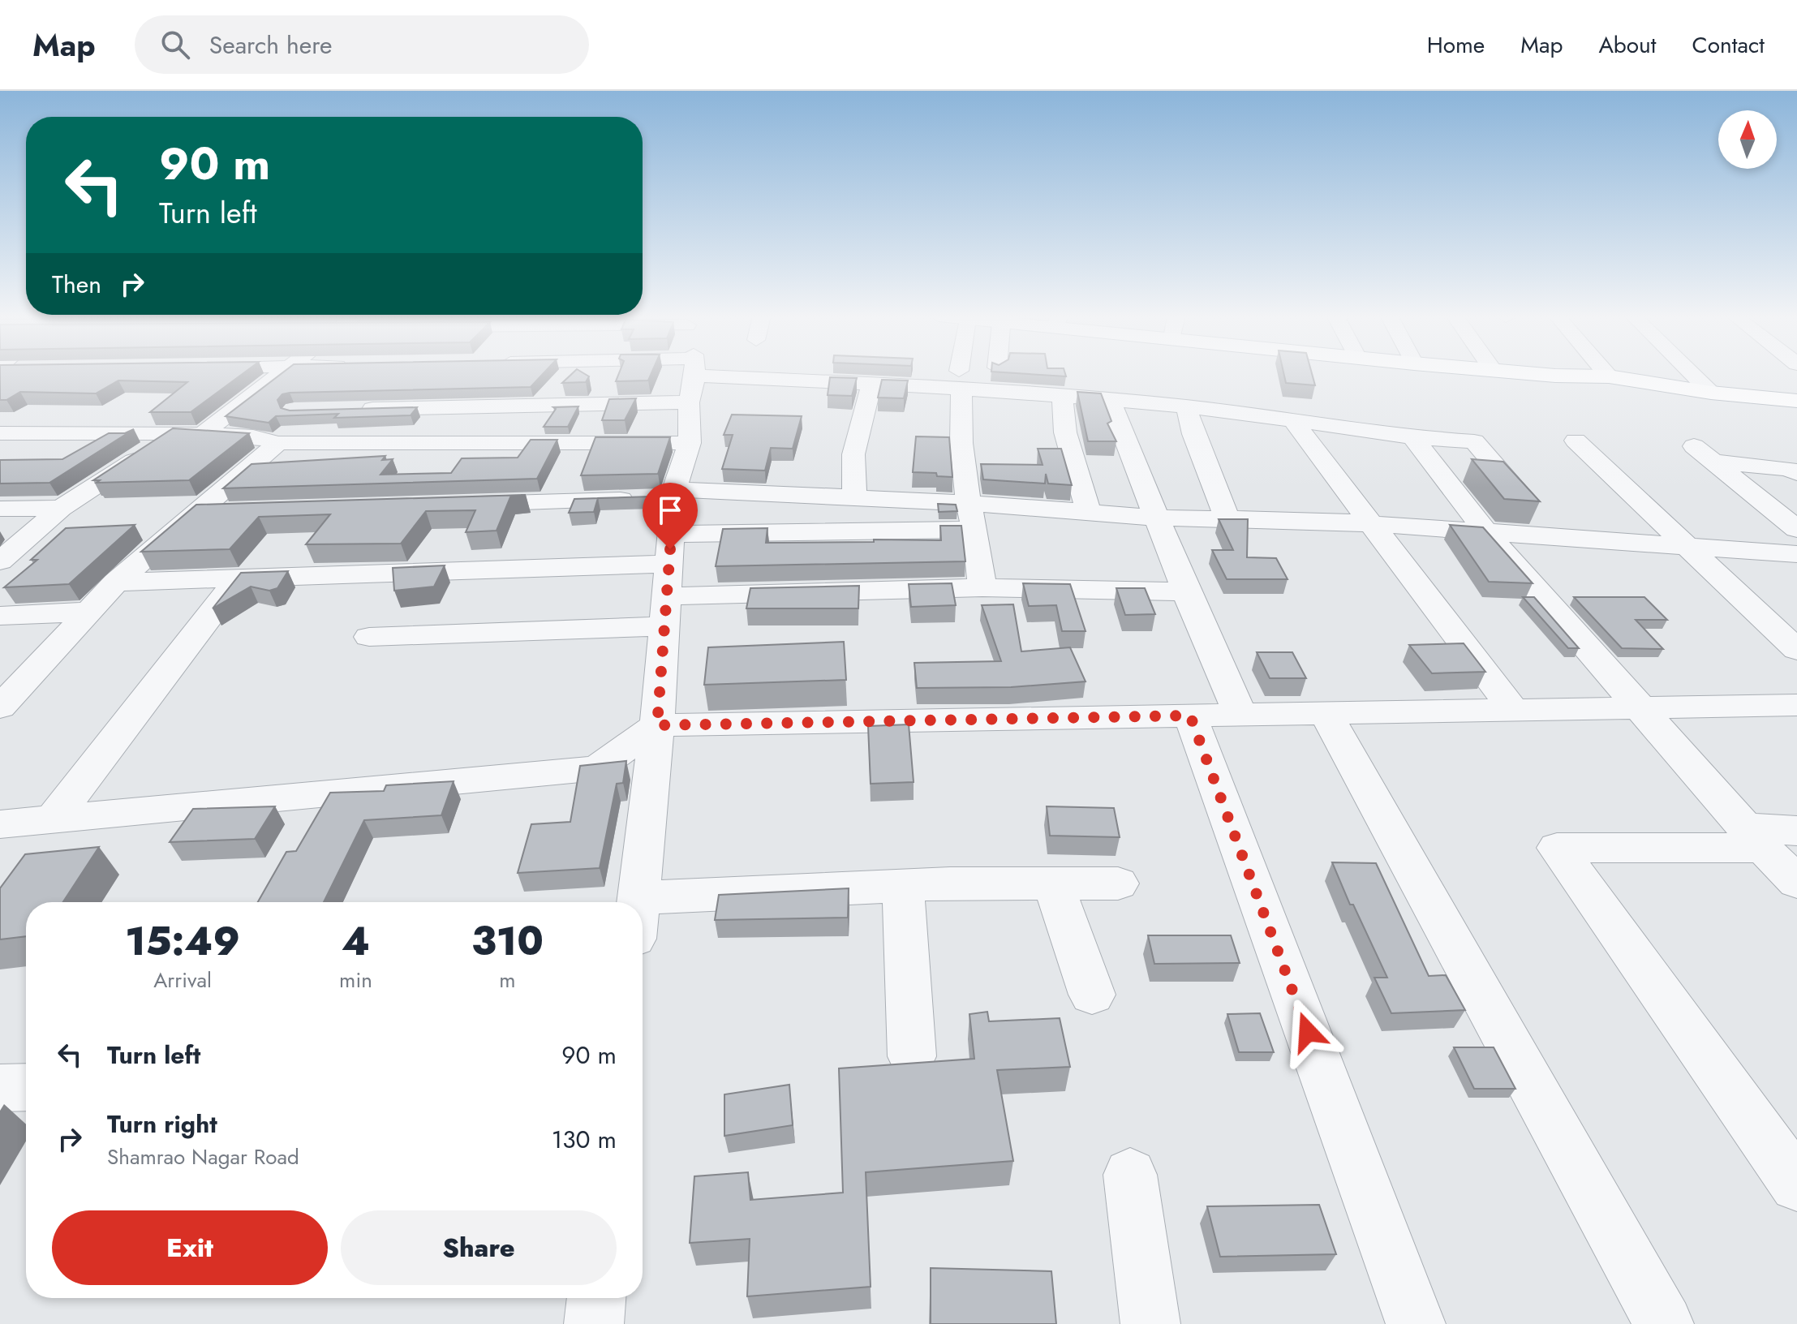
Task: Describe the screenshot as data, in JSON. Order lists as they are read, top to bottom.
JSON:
{
  "north": "top",
  "page": {
    "header": "Map",
    "search": "Search here",
    "nav": [
      "Home",
      "Map",
      "About",
      "Contact"
    ],
    "turn": ["90 m", "Turn left"],
    "then": "Then",
    "eta": [
      "15:49",
      "Arrival",
      "4",
      "min",
      "310",
      "m"
    ],
    "list": [
      {
        "name": "Turn left",
        "value": "90 m"
      },
      {
        "name": "Turn right",
        "note": "Shamrao Nagar Road",
        "value": "130 m"
      }
    ],
    "buttons": ["Exit", "Share"]
  }
}
